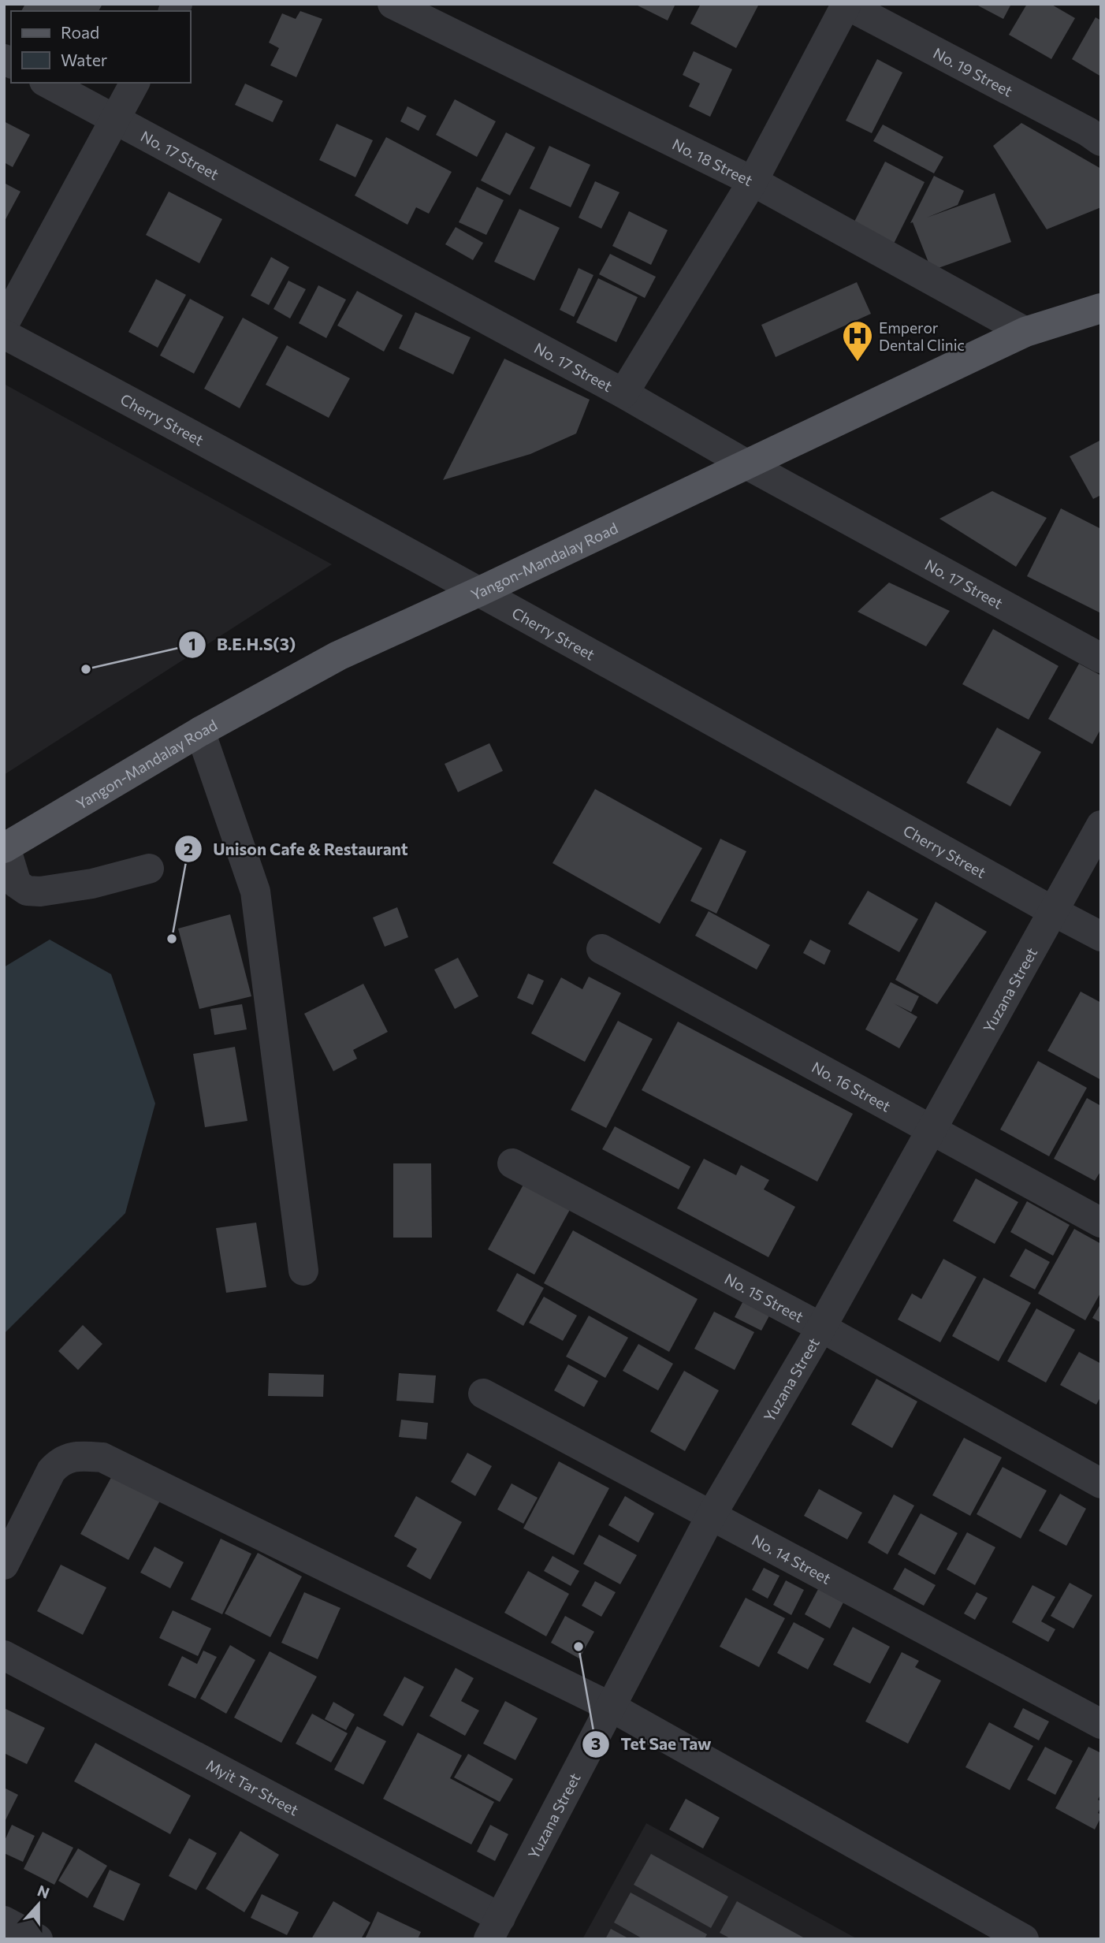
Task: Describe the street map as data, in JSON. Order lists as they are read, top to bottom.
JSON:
{
  "streets": {
    "main road": ["Yangon-Mandalay Road"],
    "street": [
      "No. 19 Street",
      "No. 17 Street",
      "No. 18 Street",
      "Cherry Street",
      "Yuzana Street",
      "No. 16 Street",
      "No. 15 Street",
      "No. 14 Street",
      "Myit Tar Street"
    ]
  },
  "crossings": [
    ["No. 17 Street", "Yangon-Mandalay Road"],
    ["No. 18 Street", "Yangon-Mandalay Road"],
    ["Cherry Street", "Yangon-Mandalay Road"],
    ["Cherry Street", "Yuzana Street"],
    ["Yuzana Street", "No. 16 Street"],
    ["Yuzana Street", "No. 15 Street"],
    ["Yuzana Street", "No. 14 Street"],
    ["Yuzana Street", "Myit Tar Street"]
  ],
  "places": {
    "hospital": ["Emperor Dental Clinic"],
    "other": ["B.E.H.S(3)", "Unison Cafe & Restaurant", "Tet Sae Taw"]
  },
  "legend": ["Road", "Water"],
  "north": "top"
}
